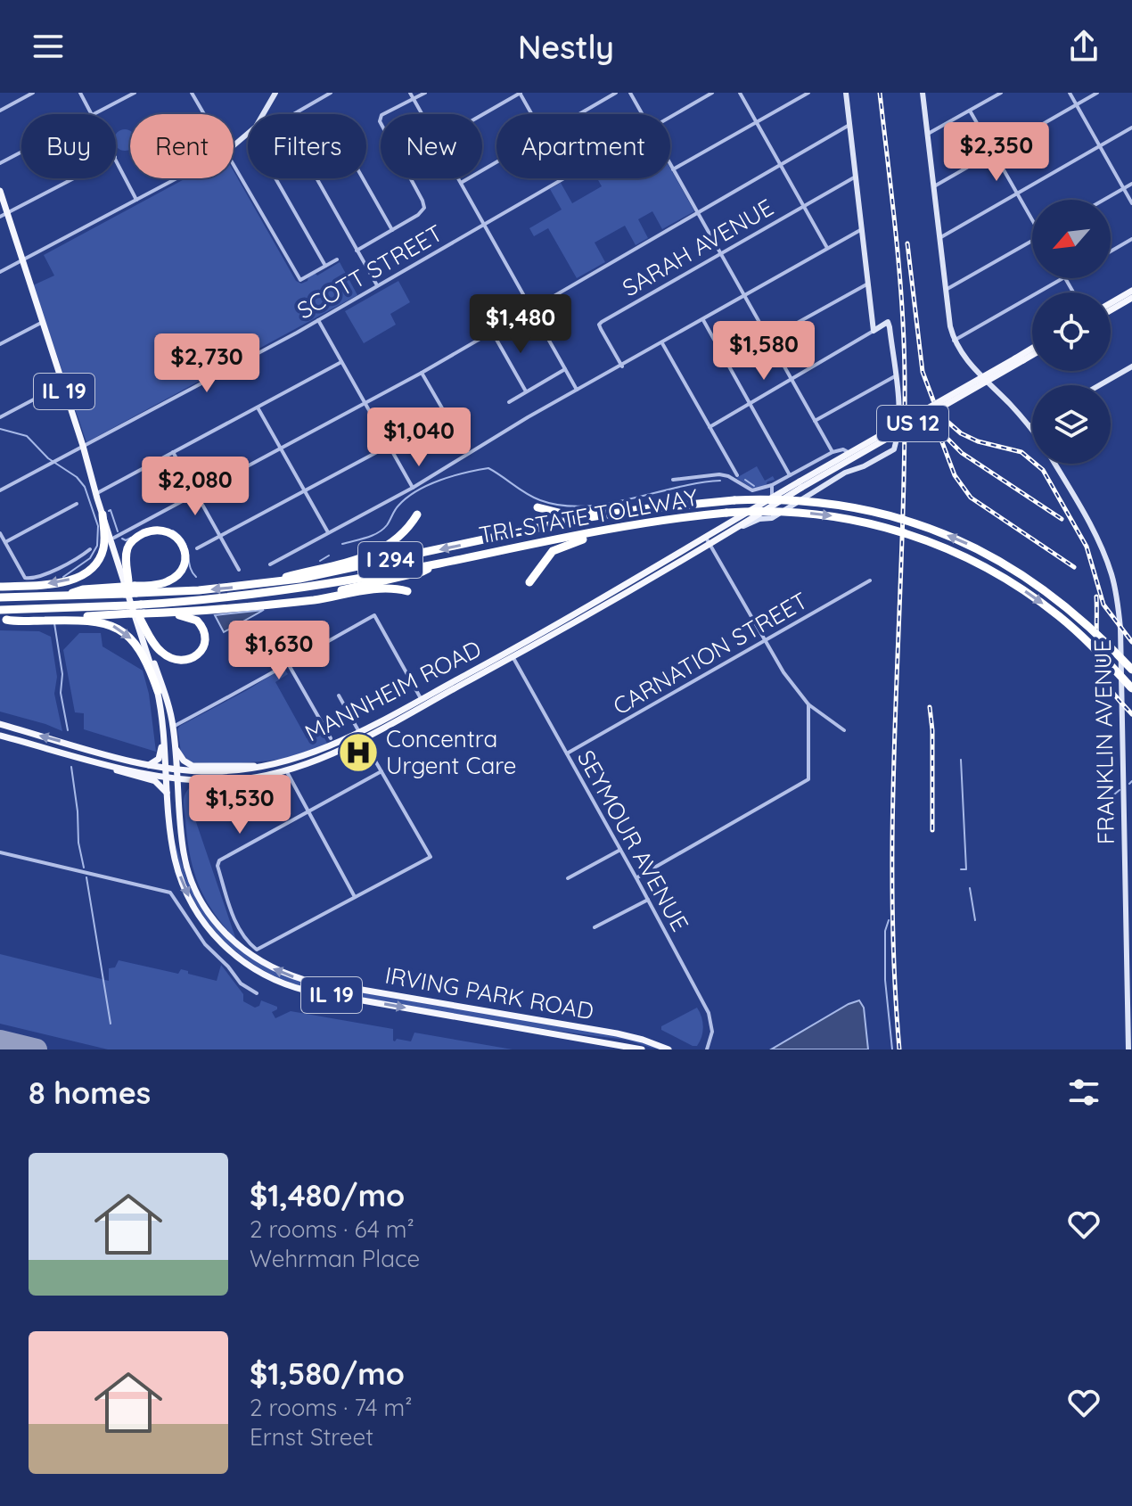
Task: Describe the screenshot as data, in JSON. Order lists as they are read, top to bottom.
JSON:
{
  "streets": {
    "highway": ["TRI-STATE TOLLWAY", "I 294"],
    "main road": [
      "IL 19",
      "US 12",
      "MANNHEIM ROAD",
      "FRANKLIN AVENUE",
      "IRVING PARK ROAD"
    ],
    "street": [
      "SARAH AVENUE",
      "SCOTT STREET",
      "CARNATION STREET",
      "SEYMOUR AVENUE"
    ]
  },
  "crossings": [
    ["SCOTT STREET", "IRVING PARK ROAD"],
    ["US 12", "MANNHEIM ROAD"],
    ["US 12", "SEYMOUR AVENUE"],
    ["TRI-STATE TOLLWAY", "I 294"],
    ["TRI-STATE TOLLWAY", "IRVING PARK ROAD"],
    ["I 294", "IRVING PARK ROAD"],
    ["CARNATION STREET", "SEYMOUR AVENUE"],
    ["MANNHEIM ROAD", "SEYMOUR AVENUE"],
    ["MANNHEIM ROAD", "IRVING PARK ROAD"]
  ],
  "places": {
    "hospital": ["Concentra Urgent Care"]
  },
  "north": "bottom left",
  "page": {
    "header": "Nestly",
    "chip": [
      "Buy",
      "Rent",
      "Filters",
      "New",
      "Apartment"
    ],
    "price": [
      "$2,350",
      "$1,480",
      "$1,580",
      "$2,730",
      "$1,040",
      "$2,080",
      "$1,630",
      "$1,530"
    ],
    "heading": "8 homes",
    "list": [
      {
        "name": "$1,480/mo",
        "note": "2 rooms · 64 m² · Wehrman Place"
      },
      {
        "name": "$1,580/mo",
        "note": "2 rooms · 74 m² · Ernst Street"
      }
    ]
  }
}
